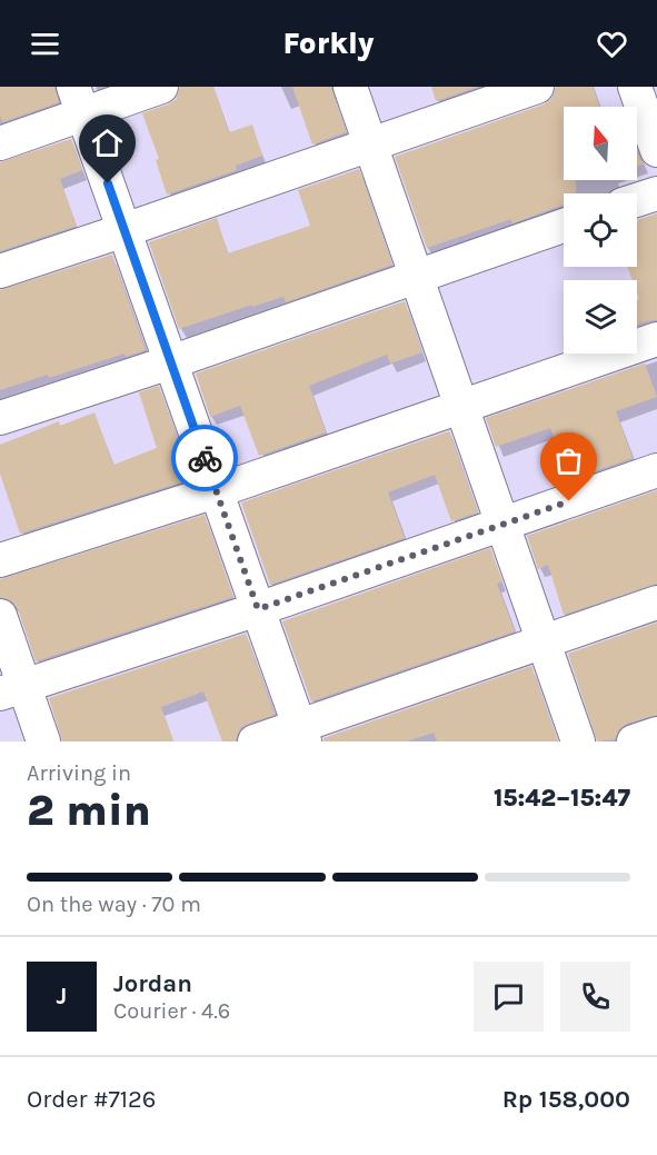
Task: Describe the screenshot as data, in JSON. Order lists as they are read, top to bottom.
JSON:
{
  "north": "top",
  "page": {
    "header": "Forkly",
    "heading": ["2 min", "Arriving in", "15:42–15:47"],
    "panel": [
      "Jordan",
      "Courier · 4.6",
      "Order #7126",
      "Rp 158,000"
    ],
    "bar": "On the way · 70 m",
    "round": "J"
  }
}
